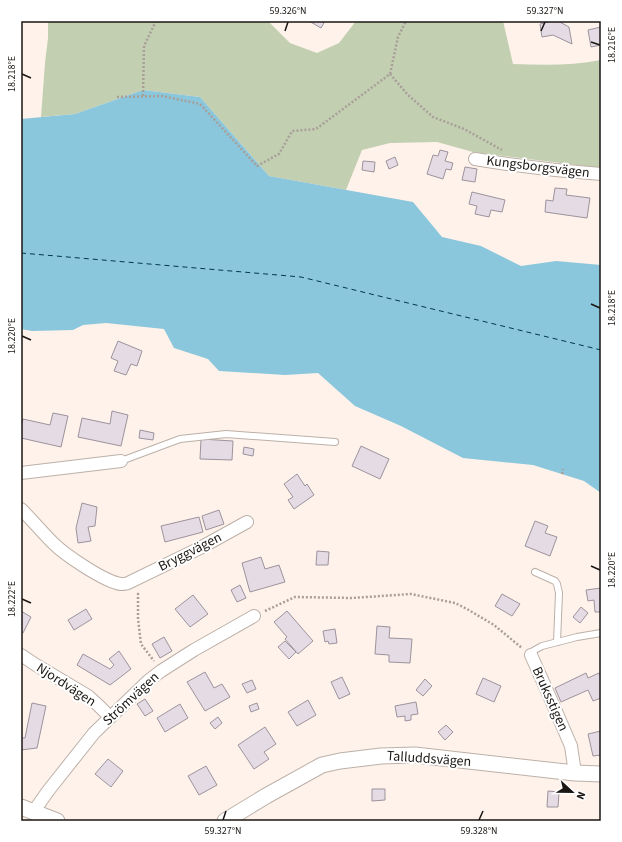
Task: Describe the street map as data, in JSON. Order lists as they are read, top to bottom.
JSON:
{
  "streets": {
    "street": [
      "Kungsborgsvägen",
      "Bryggvägen",
      "Njordvägen",
      "Strömvägen",
      "Bruksstigen",
      "Talluddsvägen"
    ]
  },
  "crossings": [
    ["Njordvägen", "Strömvägen"],
    ["Bruksstigen", "Talluddsvägen"]
  ],
  "north": "right",
  "coordinates": [
    "59.326°N",
    "59.327°N",
    "18.216°E",
    "18.218°E",
    "18.220°E",
    "18.222°E",
    "59.328°N"
  ]
}
